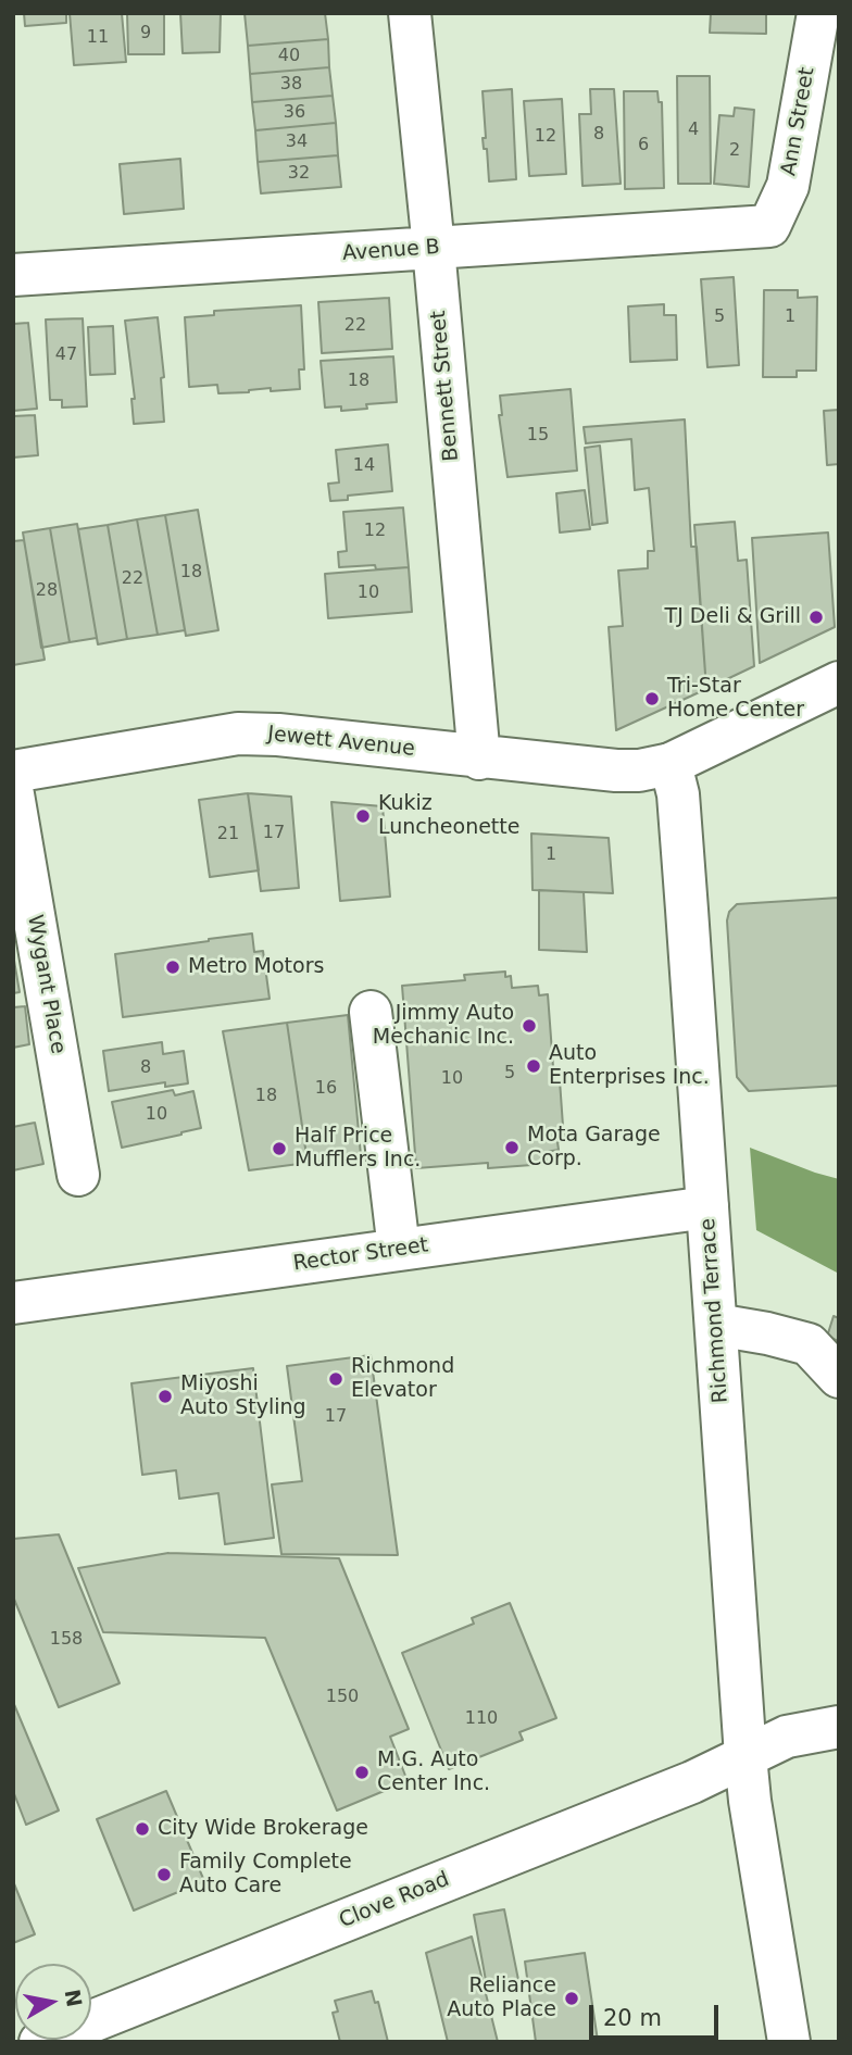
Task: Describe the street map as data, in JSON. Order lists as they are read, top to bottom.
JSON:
{
  "streets": {
    "street": [
      "Ann Street",
      "Avenue B",
      "Bennett Street",
      "Jewett Avenue",
      "Wygant Place",
      "Rector Street",
      "Richmond Terrace",
      "Clove Road"
    ]
  },
  "crossings": [
    ["Ann Street", "Avenue B"],
    ["Avenue B", "Bennett Street"],
    ["Bennett Street", "Jewett Avenue"],
    ["Jewett Avenue", "Richmond Terrace"],
    ["Rector Street", "Richmond Terrace"],
    ["Richmond Terrace", "Clove Road"]
  ],
  "places": [
    "TJ Deli & Grill",
    "Tri-Star Home Center",
    "Kukiz Luncheonette",
    "Metro Motors",
    "Jimmy Auto Mechanic Inc.",
    "Auto Enterprises Inc.",
    "Mota Garage Corp.",
    "Half Price Mufflers Inc.",
    "Richmond Elevator",
    "Miyoshi Auto Styling",
    "M.G. Auto Center Inc.",
    "City Wide Brokerage",
    "Family Complete Auto Care",
    "Reliance Auto Place"
  ],
  "house_numbers": [
    "9",
    "11",
    "40",
    "38",
    "36",
    "4",
    "8",
    "12",
    "34",
    "6",
    "2",
    "32",
    "5",
    "1",
    "22",
    "47",
    "18",
    "15",
    "14",
    "12",
    "18",
    "22",
    "28",
    "10",
    "17",
    "21",
    "1",
    "8",
    "5",
    "10",
    "16",
    "18",
    "10",
    "17",
    "158",
    "150",
    "110"
  ],
  "scale_bar": "20 m",
  "north": "right"
}
